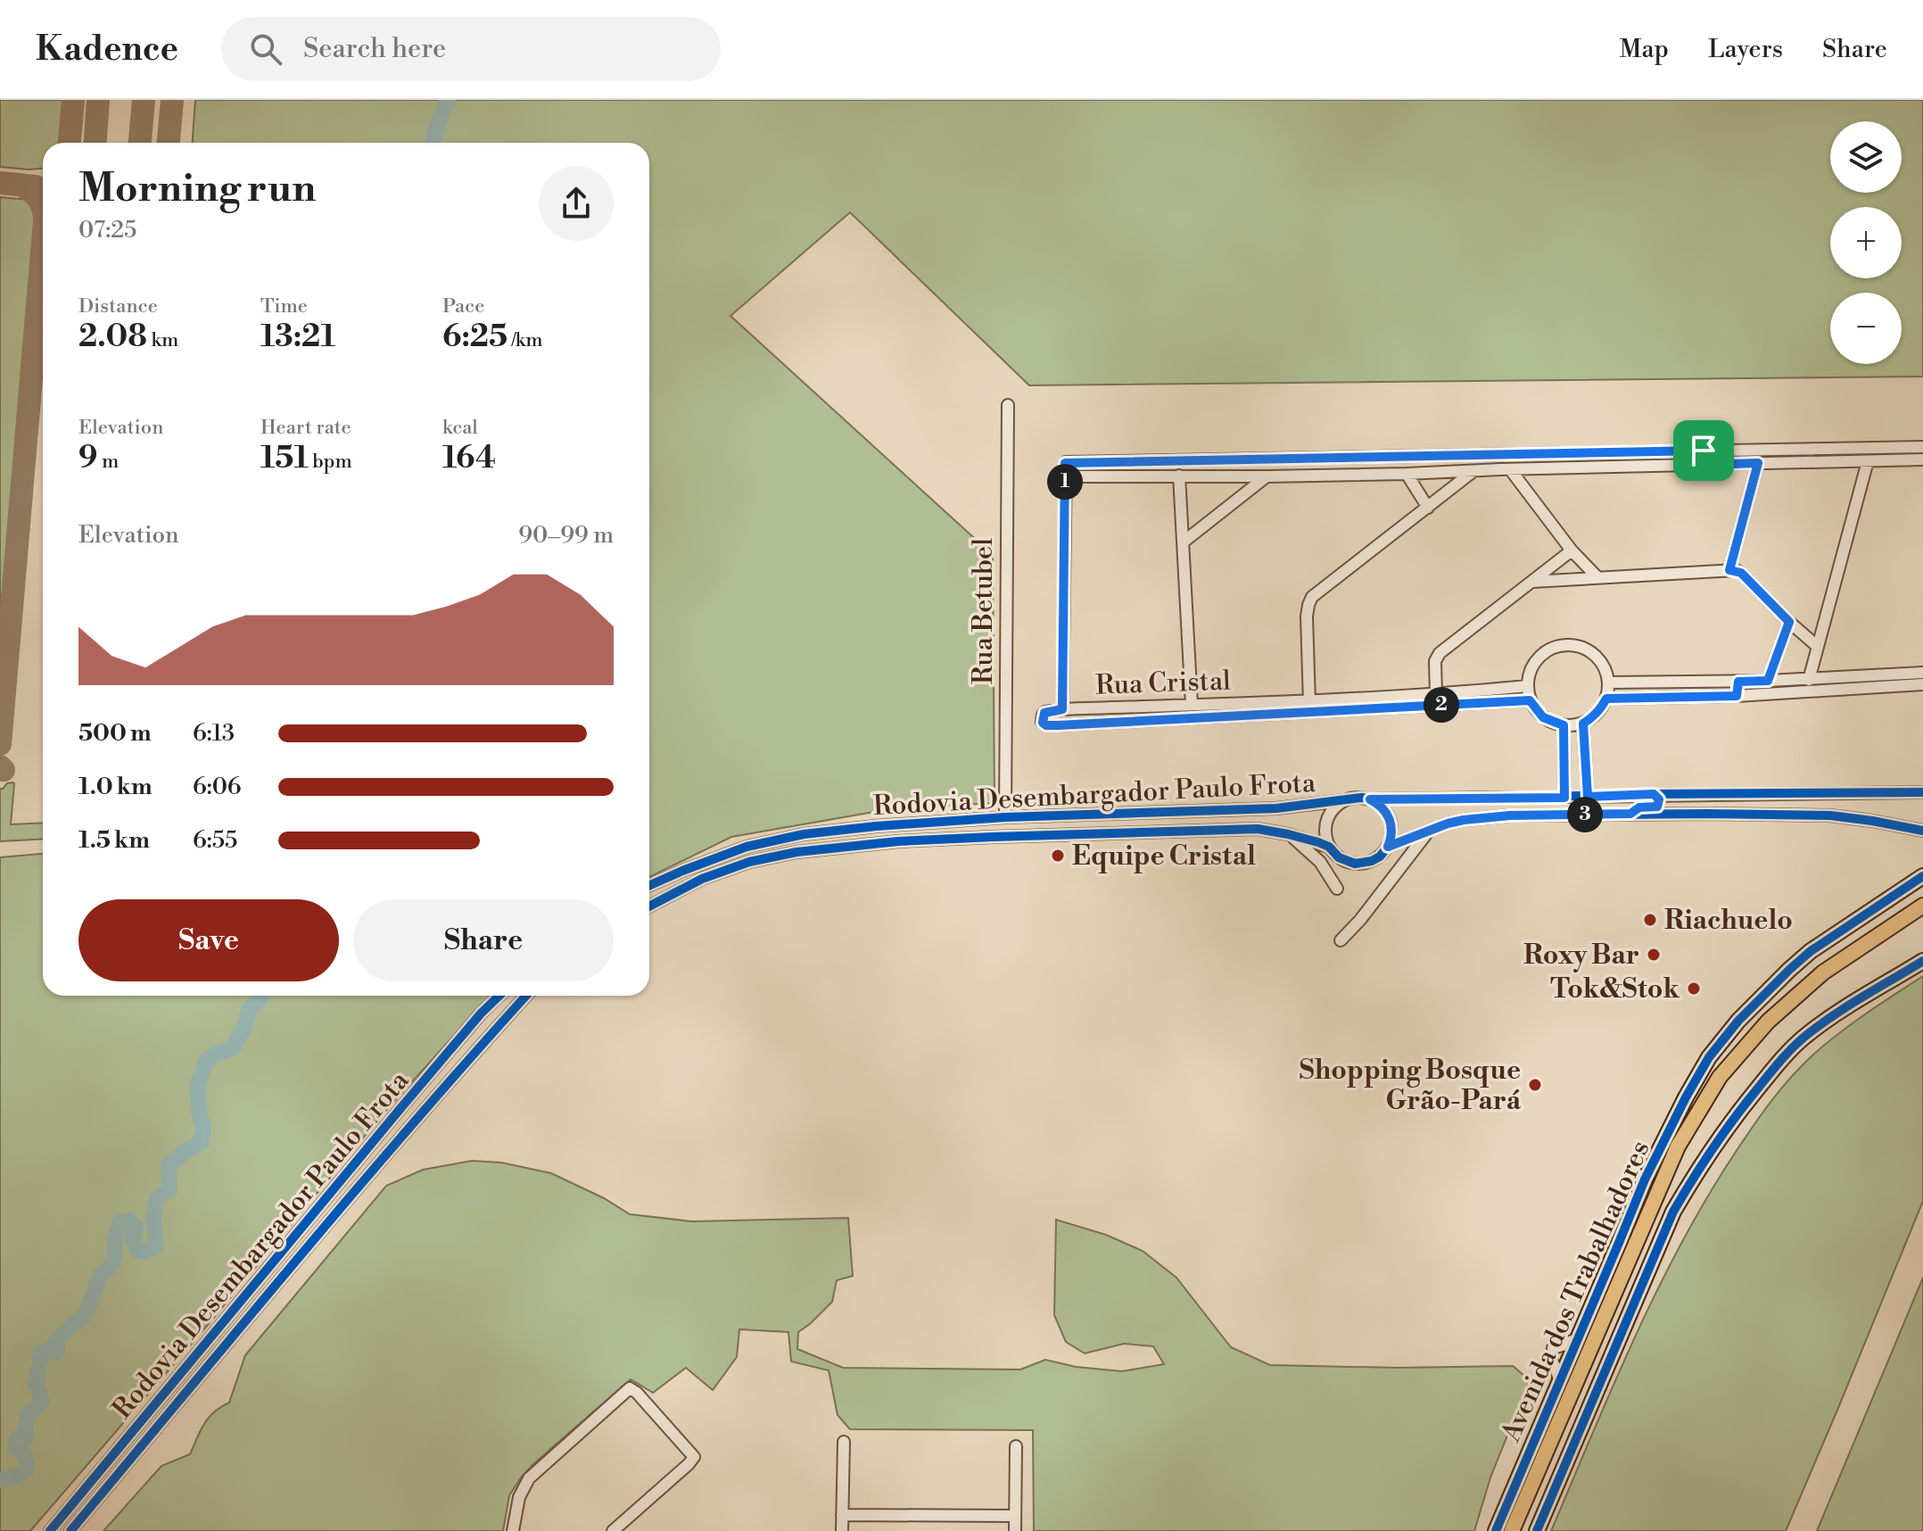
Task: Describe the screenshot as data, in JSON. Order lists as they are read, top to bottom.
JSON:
{
  "streets": {
    "main road": ["Avenida dos Trabalhadores"],
    "street": ["Rua Betubel", "Rua Cristal", "Rodovia Desembargador Paulo Frota"]
  },
  "crossings": [
    ["Rua Betubel", "Rodovia Desembargador Paulo Frota"]
  ],
  "places": [
    "Equipe Cristal",
    "Riachuelo",
    "Roxy Bar",
    "Tok&Stok",
    "Shopping Bosque Grão-Pará"
  ],
  "page": {
    "header": "Kadence",
    "search": "Search here",
    "nav": ["Map", "Layers", "Share"],
    "map_buttons": ["+", "−"],
    "heading": ["Morning run", "07:25"],
    "stats": [
      ["Distance", "2.08 km"],
      ["Time", "13:21"],
      ["Pace", "6:25 /km"],
      ["Elevation", "9 m"],
      ["Heart rate", "151 bpm"],
      ["kcal", "164"]
    ],
    "pins": ["1", "2", "3"],
    "chart": ["Elevation", "90–99 m"],
    "list": [
      {
        "name": "500 m",
        "note": "6:13"
      },
      {
        "name": "1.0 km",
        "note": "6:06"
      },
      {
        "name": "1.5 km",
        "note": "6:55"
      }
    ],
    "buttons": ["Save", "Share"]
  }
}
